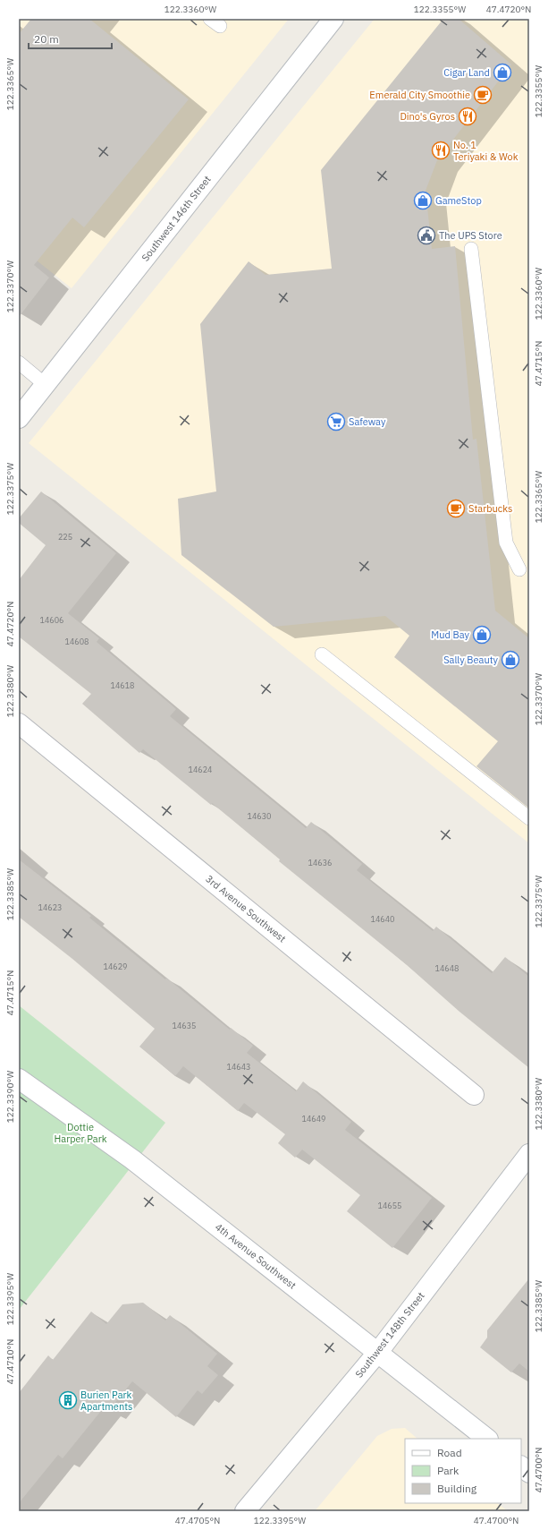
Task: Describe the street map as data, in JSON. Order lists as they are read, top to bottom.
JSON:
{
  "streets": {
    "street": [
      "Southwest 146th Street",
      "3rd Avenue Southwest",
      "4th Avenue Southwest",
      "Southwest 148th Street"
    ]
  },
  "crossings": [
    ["4th Avenue Southwest", "Southwest 148th Street"]
  ],
  "parks": ["Dottie Harper Park"],
  "places": {
    "shop": [
      "Cigar Land",
      "GameStop",
      "Mud Bay",
      "Sally Beauty"
    ],
    "cafe": ["Emerald City Smoothie", "Starbucks"],
    "restaurant": ["Dino's Gyros", "No. 1 Teriyaki & Wok"],
    "public building": ["The UPS Store"],
    "supermarket": ["Safeway"],
    "building": ["Burien Park Apartments"]
  },
  "house_numbers": [
    "225",
    "14606",
    "14608",
    "14618",
    "14624",
    "14630",
    "14636",
    "14623",
    "14640",
    "14629",
    "14648",
    "14635",
    "14643",
    "14649",
    "14655"
  ],
  "legend": ["Road", "Park", "Building"],
  "scale_bar": "20 m",
  "coordinates": [
    "122.3360°W",
    "122.3355°W",
    "47.4720°N",
    "122.3365°W",
    "122.3370°W",
    "47.4715°N",
    "122.3375°W",
    "122.3380°W",
    "122.3385°W",
    "122.3390°W",
    "122.3395°W",
    "47.4710°N",
    "47.4700°N",
    "47.4705°N"
  ]
}
